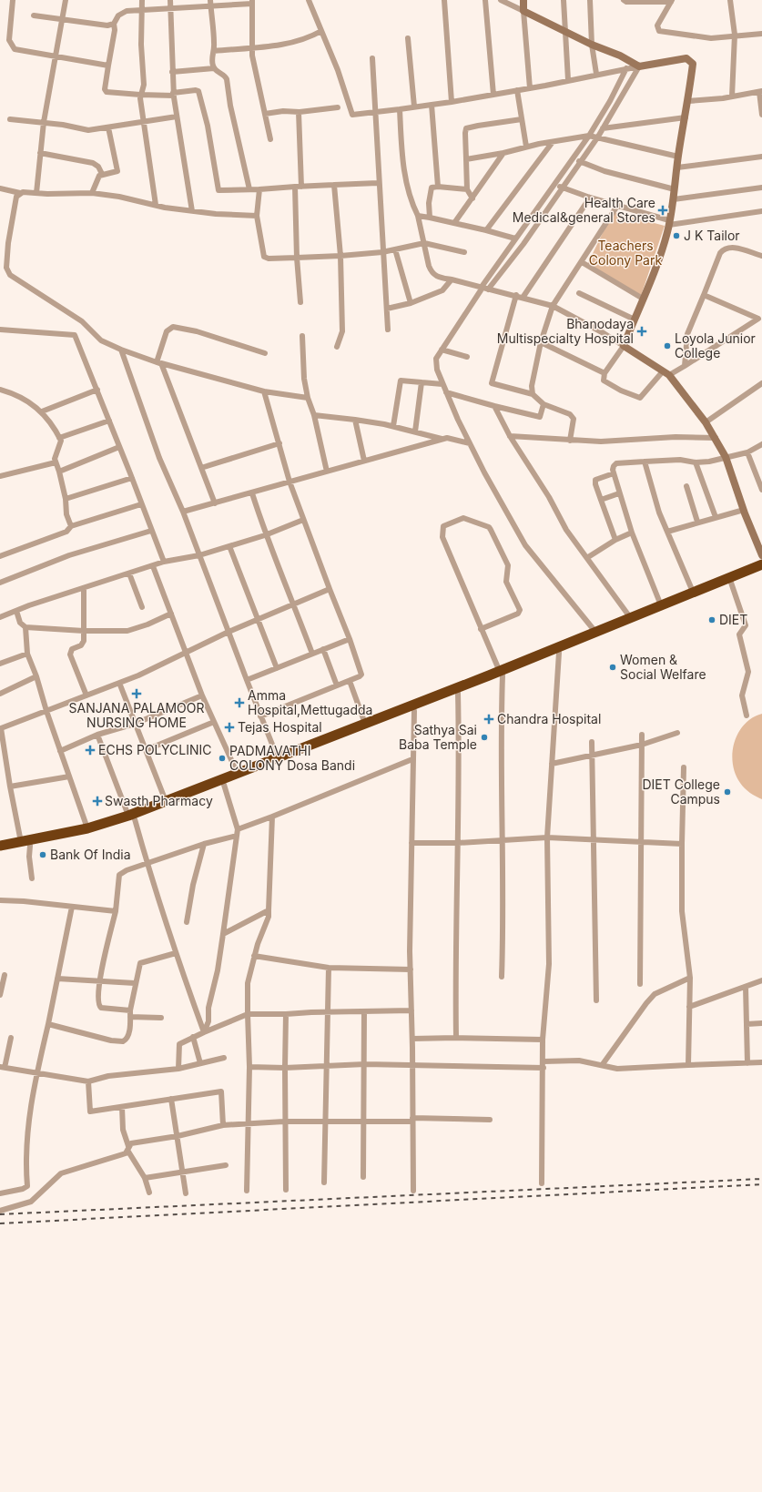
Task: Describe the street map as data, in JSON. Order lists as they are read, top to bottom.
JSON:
{
  "parks": ["Teachers Colony Park"],
  "places": {
    "health": [
      "Health Care Medical&general Stores",
      "Bhanodaya Multispecialty Hospital",
      "SANJANA PALAMOOR NURSING HOME",
      "Amma Hospital,Mettugadda",
      "Chandra Hospital",
      "Tejas Hospital",
      "ECHS POLYCLINIC",
      "Swasth Pharmacy"
    ],
    "other": [
      "J K Tailor",
      "Loyola Junior College",
      "DIET",
      "Women & Social Welfare",
      "Sathya Sai Baba Temple",
      "PADMAVATHI COLONY Dosa Bandi",
      "DIET College Campus",
      "Bank Of India"
    ]
  }
}
